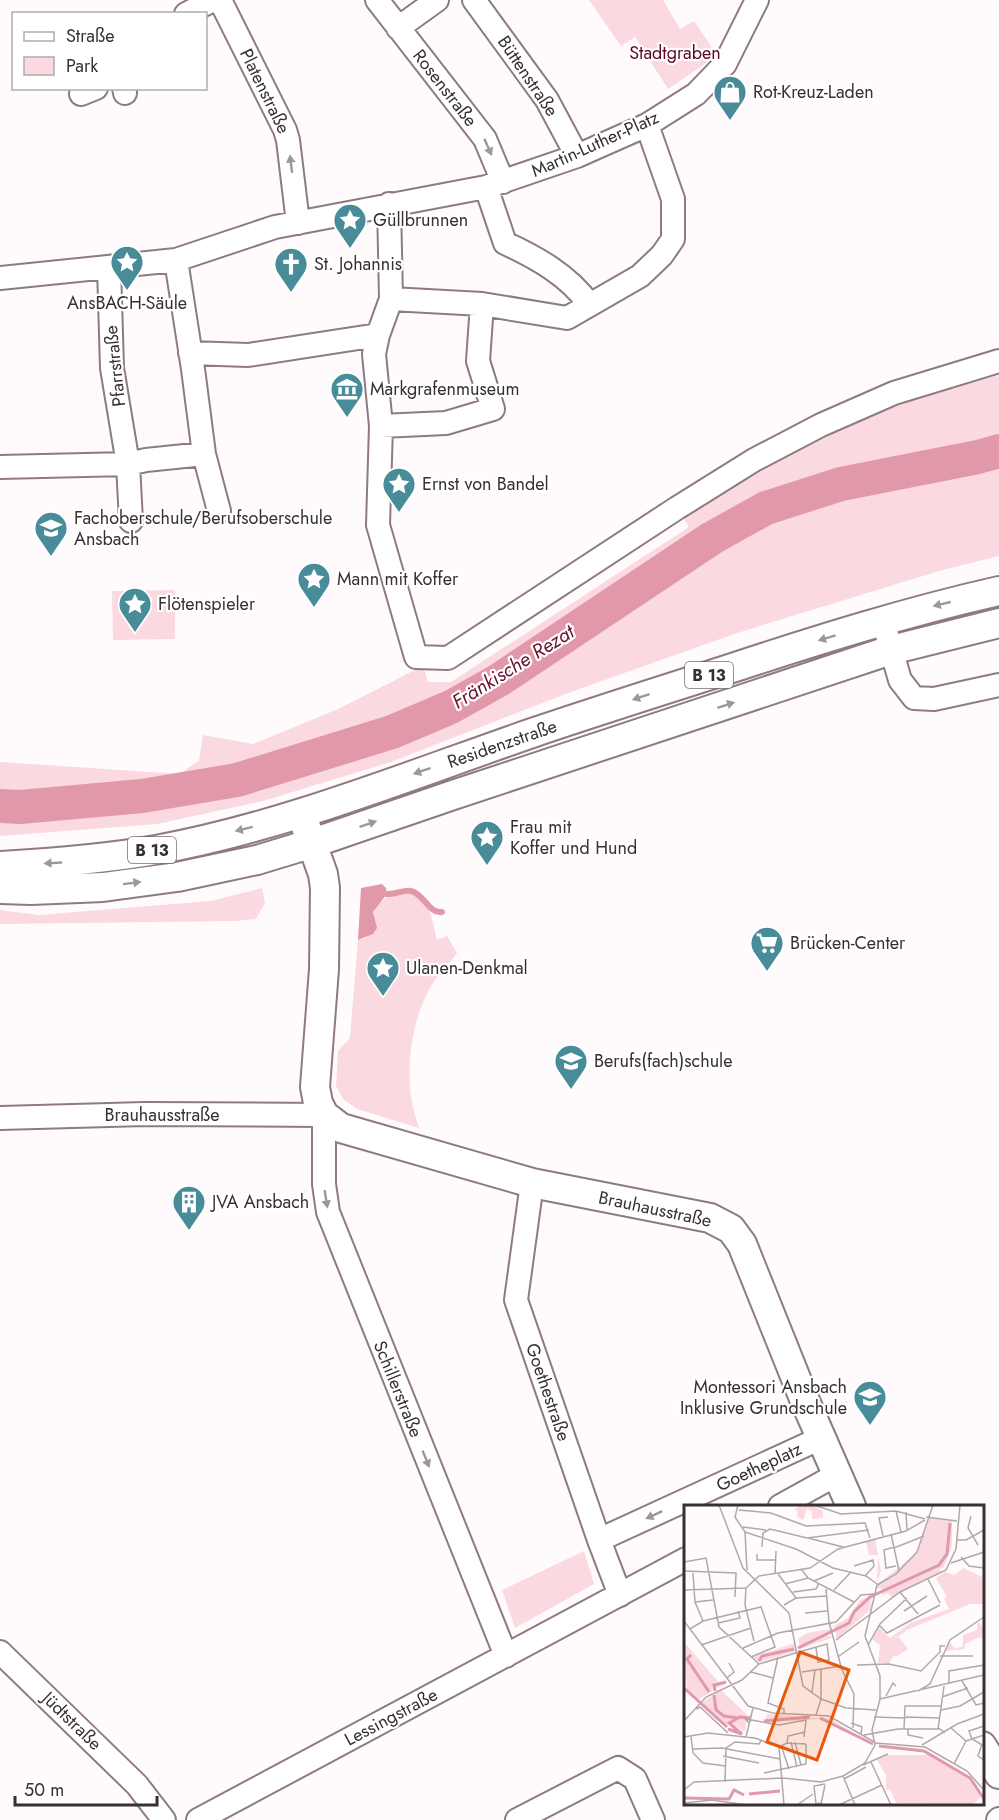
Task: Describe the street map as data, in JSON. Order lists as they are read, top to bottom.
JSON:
{
  "streets": {
    "main road": ["B 13", "Residenzstraße", "Brauhausstraße"],
    "street": [
      "Büttenstraße",
      "Rosenstraße",
      "Platenstraße",
      "Martin-Luther-Platz",
      "Pfarrstraße",
      "Schillerstraße",
      "Goethestraße",
      "Goetheplatz",
      "Lessingstraße",
      "Jüdtstraße"
    ]
  },
  "crossings": [
    ["Büttenstraße", "Martin-Luther-Platz"],
    ["Rosenstraße", "Martin-Luther-Platz"],
    ["Platenstraße", "Martin-Luther-Platz"],
    ["Martin-Luther-Platz", "Pfarrstraße"],
    ["Brauhausstraße", "Schillerstraße"],
    ["Brauhausstraße", "Goethestraße"],
    ["Brauhausstraße", "Goetheplatz"],
    ["Schillerstraße", "Lessingstraße"],
    ["Goethestraße", "Goetheplatz"],
    ["Goethestraße", "Lessingstraße"]
  ],
  "one_way": ["Rosenstraße", "Platenstraße", "Schillerstraße"],
  "water": ["Fränkische Rezat"],
  "parks": ["Stadtgraben"],
  "places": {
    "shop": ["Rot-Kreuz-Laden"],
    "place": [
      "Güllbrunnen",
      "AnsBACH-Säule",
      "Ernst von Bandel",
      "Mann mit Koffer",
      "Flötenspieler",
      "Frau mit Koffer und Hund",
      "Ulanen-Denkmal"
    ],
    "church": ["St. Johannis"],
    "museum": ["Markgrafenmuseum"],
    "school or university": ["Fachoberschule/Berufsoberschule Ansbach", "Berufs(fach)schule", "Montessori Ansbach Inklusive Grundschule"],
    "supermarket": ["Brücken-Center"],
    "building": ["JVA Ansbach"]
  },
  "legend": ["Straße", "Park"],
  "scale_bar": "50 m"
}
